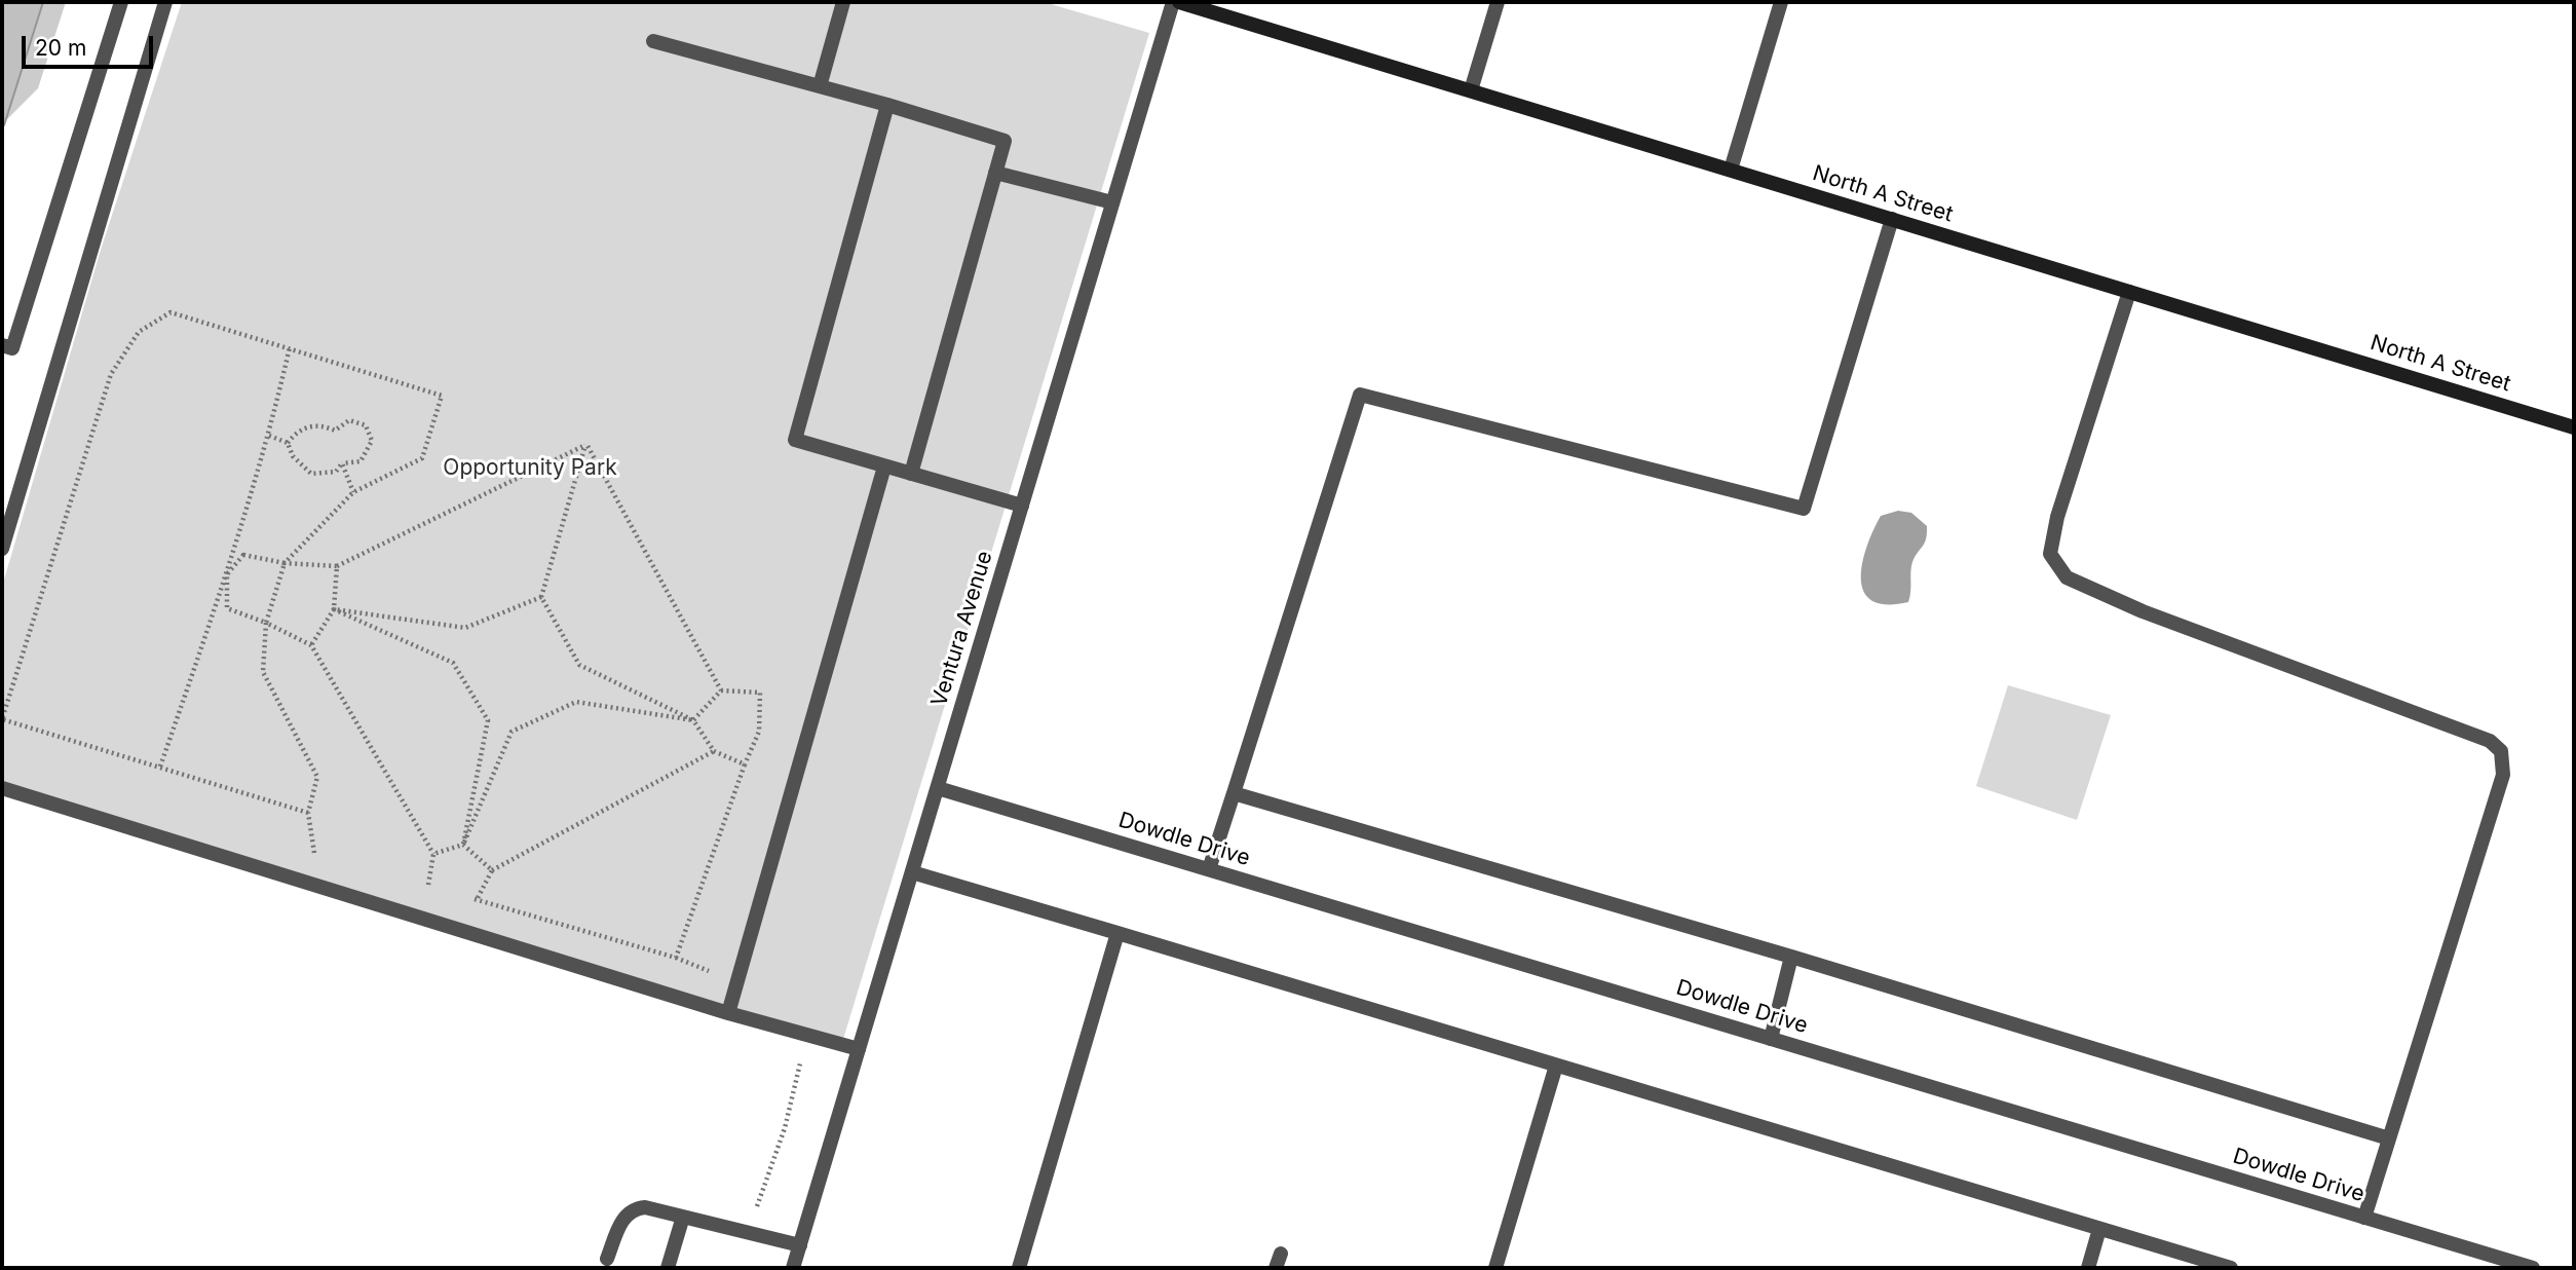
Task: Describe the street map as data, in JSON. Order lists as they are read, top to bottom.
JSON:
{
  "streets": {
    "main road": ["North A Street"],
    "street": ["Ventura Avenue", "Dowdle Drive"]
  },
  "crossings": [
    ["Ventura Avenue", "Dowdle Drive"]
  ],
  "parks": ["Opportunity Park"],
  "scale_bar": "20 m"
}
